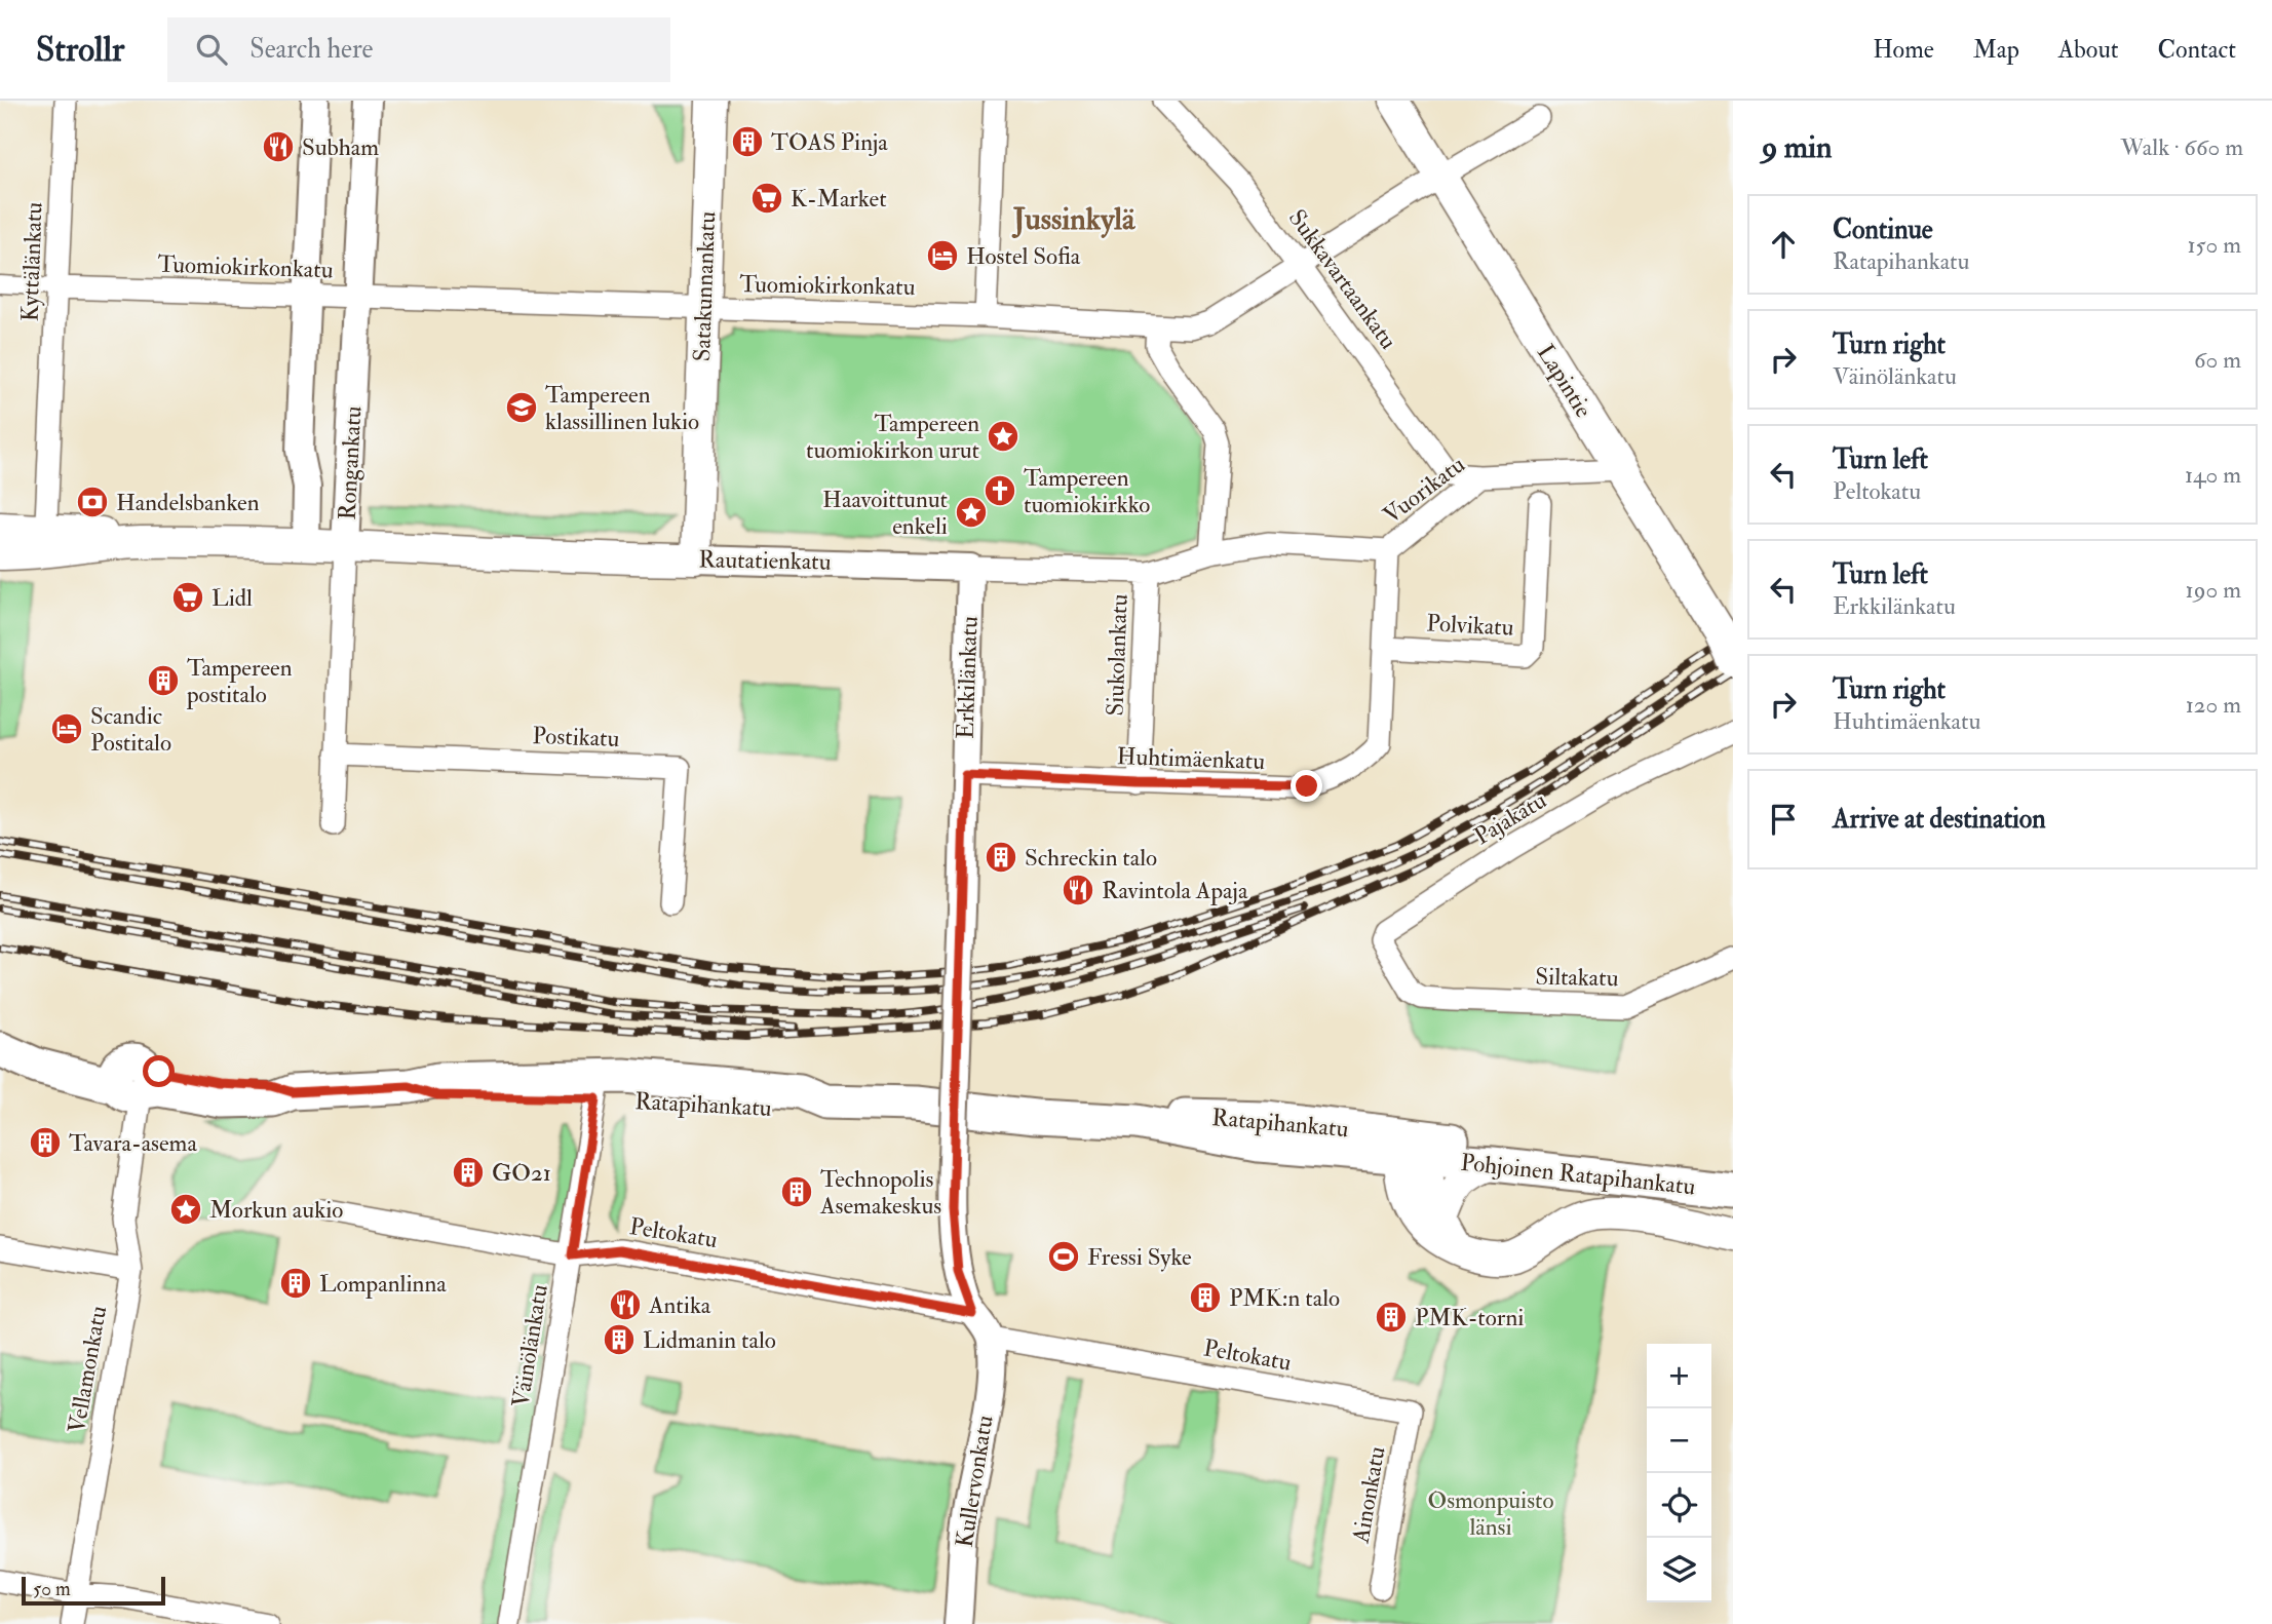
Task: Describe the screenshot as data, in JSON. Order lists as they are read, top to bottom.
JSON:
{
  "streets": {
    "main road": [
      "Satakunnankatu",
      "Lapintie",
      "Rautatienkatu",
      "Ratapihankatu",
      "Pohjoinen Ratapihankatu"
    ],
    "street": [
      "Kyttälänkatu",
      "Tuomiokirkonkatu",
      "Sukkavartaankatu",
      "Rongankatu",
      "Vuorikatu",
      "Polvikatu",
      "Siukolankatu",
      "Erkkilänkatu",
      "Postikatu",
      "Huhtimäenkatu",
      "Pajakatu",
      "Siltakatu",
      "Peltokatu",
      "Väinölänkatu",
      "Vellamonkatu",
      "Kullervonkatu",
      "Ainonkatu"
    ]
  },
  "crossings": [
    ["Kyttälänkatu", "Tuomiokirkonkatu"],
    ["Kyttälänkatu", "Rautatienkatu"],
    ["Tuomiokirkonkatu", "Sukkavartaankatu"],
    ["Tuomiokirkonkatu", "Satakunnankatu"],
    ["Tuomiokirkonkatu", "Lapintie"],
    ["Tuomiokirkonkatu", "Rongankatu"],
    ["Sukkavartaankatu", "Vuorikatu"],
    ["Satakunnankatu", "Rautatienkatu"],
    ["Lapintie", "Vuorikatu"],
    ["Rongankatu", "Rautatienkatu"],
    ["Rongankatu", "Postikatu"],
    ["Vuorikatu", "Rautatienkatu"],
    ["Vuorikatu", "Huhtimäenkatu"],
    ["Rautatienkatu", "Siukolankatu"],
    ["Rautatienkatu", "Erkkilänkatu"],
    ["Rautatienkatu", "Huhtimäenkatu"],
    ["Polvikatu", "Huhtimäenkatu"],
    ["Siukolankatu", "Huhtimäenkatu"],
    ["Erkkilänkatu", "Huhtimäenkatu"],
    ["Erkkilänkatu", "Peltokatu"],
    ["Erkkilänkatu", "Kullervonkatu"],
    ["Pajakatu", "Siltakatu"],
    ["Ratapihankatu", "Pohjoinen Ratapihankatu"],
    ["Ratapihankatu", "Väinölänkatu"],
    ["Ratapihankatu", "Vellamonkatu"],
    ["Peltokatu", "Väinölänkatu"],
    ["Peltokatu", "Kullervonkatu"],
    ["Peltokatu", "Ainonkatu"]
  ],
  "districts": ["Jussinkylä"],
  "parks": ["Osmonpuisto länsi"],
  "places": {
    "building": [
      "TOAS Pinja",
      "Tampereen postitalo",
      "Schreckin talo",
      "Tavara-asema",
      "GO21",
      "Technopolis Asemakeskus",
      "Lompanlinna",
      "PMK:n talo",
      "PMK-torni",
      "Lidmanin talo"
    ],
    "restaurant": ["Subham", "Ravintola Apaja", "Antika"],
    "supermarket": ["K-Market", "Lidl"],
    "hotel": ["Hostel Sofia", "Scandic Postitalo"],
    "school or university": ["Tampereen klassillinen lukio"],
    "place": ["Tampereen tuomiokirkon urut", "Haavoittunut enkeli", "Morkun aukio"],
    "church": ["Tampereen tuomiokirkko"],
    "bank": ["Handelsbanken"],
    "sports": ["Fressi Syke"]
  },
  "scale_bar": "50 m",
  "page": {
    "header": "Strollr",
    "search": "Search here",
    "nav": [
      "Home",
      "Map",
      "About",
      "Contact"
    ],
    "heading": ["9 min", "Walk · 660 m"],
    "list": [
      ["Continue", "Ratapihankatu", "150 m"],
      ["Turn right", "Väinölänkatu", "60 m"],
      ["Turn left", "Peltokatu", "140 m"],
      ["Turn left", "Erkkilänkatu", "190 m"],
      ["Turn right", "Huhtimäenkatu", "120 m"],
      "Arrive at destination"
    ],
    "map_buttons": ["+", "−"],
    "scale": "50 m"
  }
}
